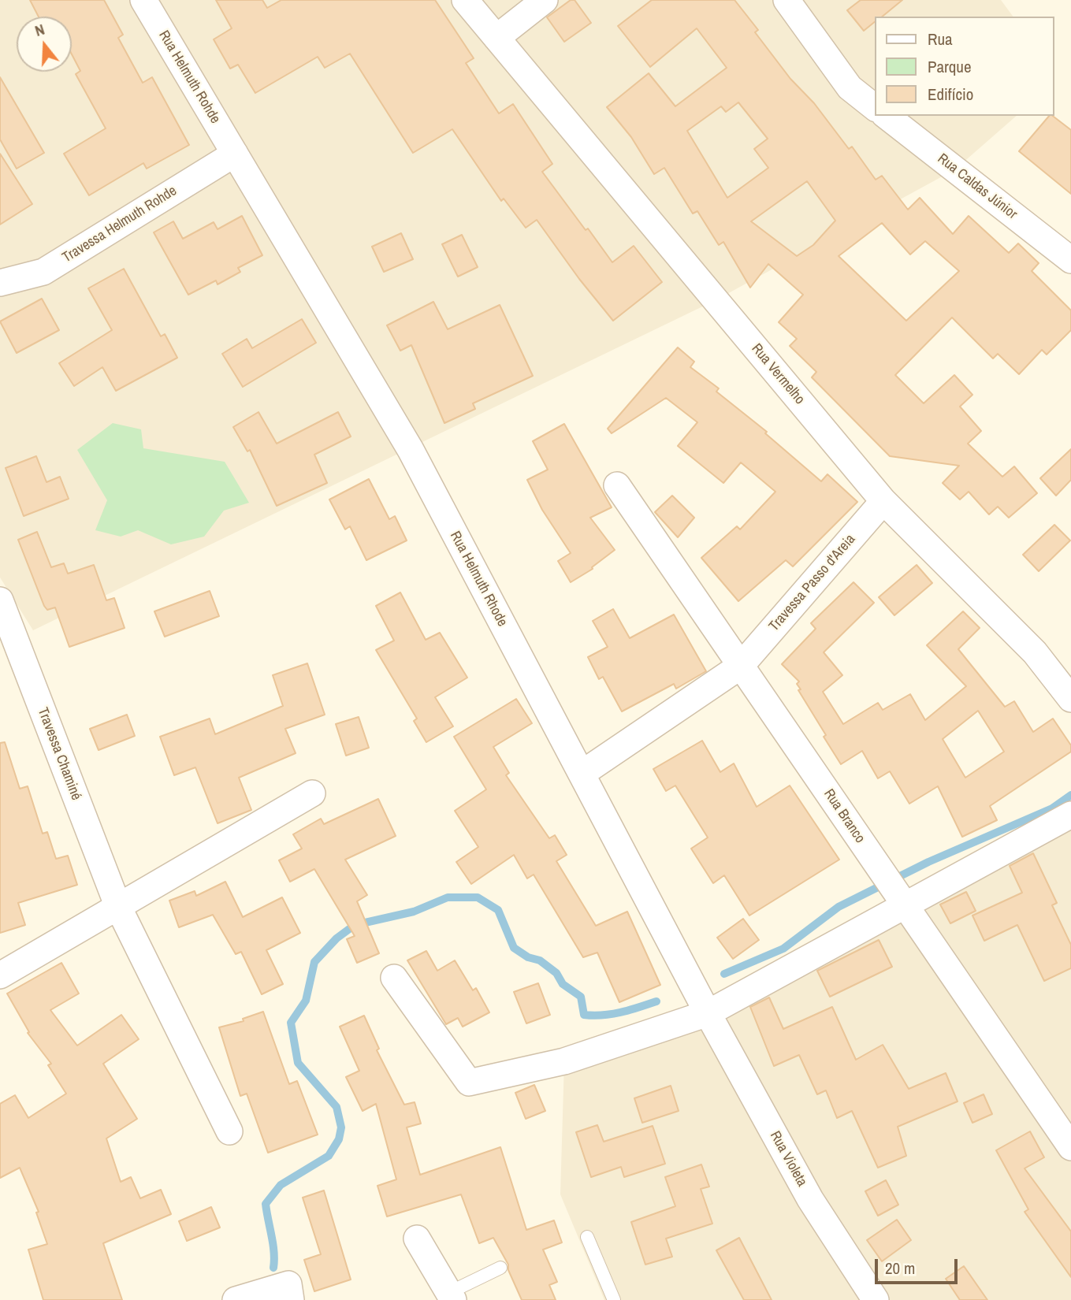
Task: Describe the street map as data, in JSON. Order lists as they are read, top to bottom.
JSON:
{
  "streets": {
    "street": [
      "Rua Helmuth Rohde",
      "Rua Caldas Júnior",
      "Travessa Helmuth Rohde",
      "Rua Vermelho",
      "Rua Helmuth Rhode",
      "Travessa Passo d'Areia",
      "Travessa Chaminé",
      "Rua Branco",
      "Rua Violeta"
    ]
  },
  "crossings": [
    ["Rua Helmuth Rohde", "Travessa Helmuth Rohde"],
    ["Rua Helmuth Rohde", "Rua Helmuth Rhode"],
    ["Travessa Helmuth Rohde", "Rua Helmuth Rhode"],
    ["Rua Vermelho", "Travessa Passo d'Areia"],
    ["Rua Helmuth Rhode", "Travessa Passo d'Areia"],
    ["Rua Helmuth Rhode", "Rua Violeta"],
    ["Travessa Passo d'Areia", "Rua Branco"]
  ],
  "legend": ["Rua", "Parque", "Edifício"],
  "scale_bar": "20 m",
  "north": "top"
}
